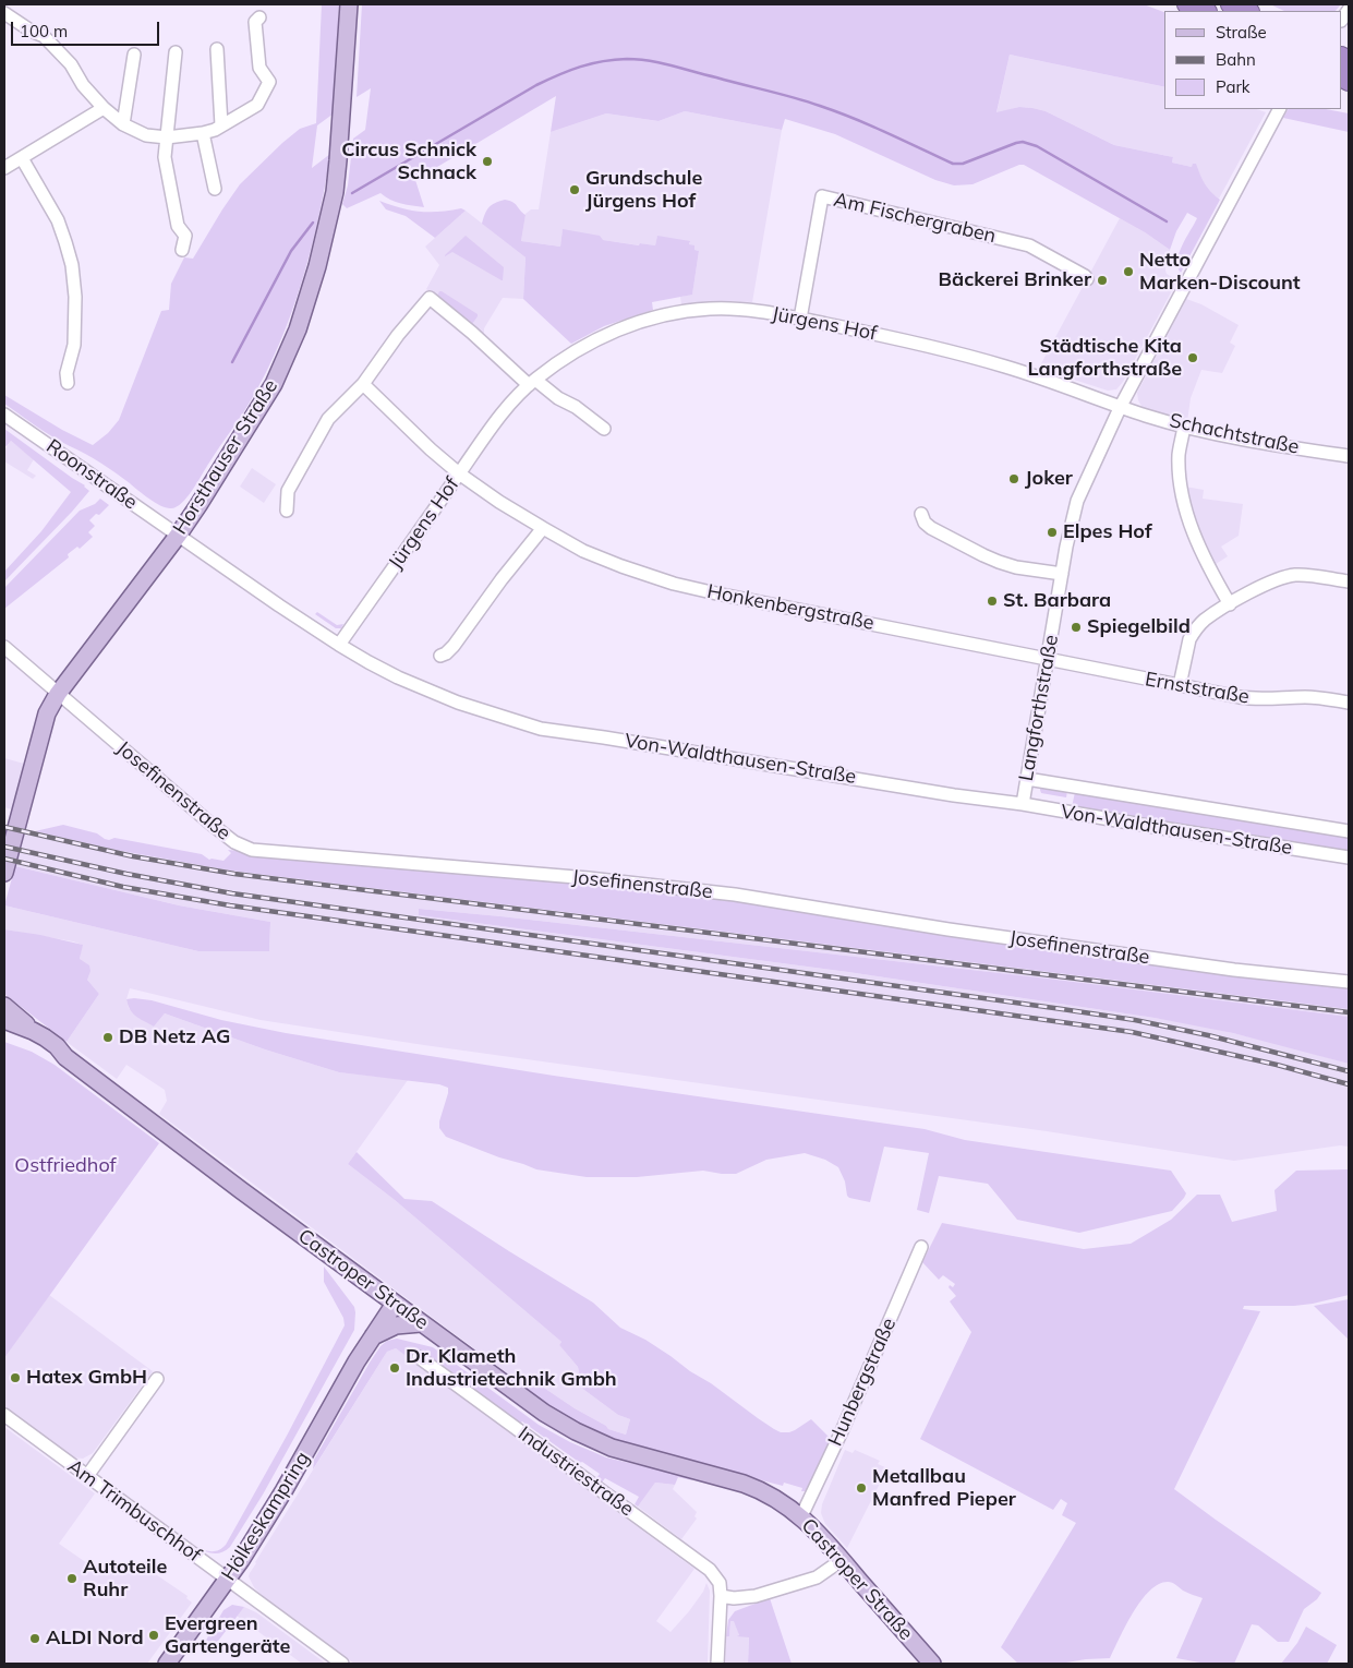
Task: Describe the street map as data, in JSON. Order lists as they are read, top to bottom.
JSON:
{
  "streets": {
    "main road": ["Horsthauser Straße", "Castroper Straße", "Hölkeskampring"],
    "street": [
      "Am Fischergraben",
      "Jürgens Hof",
      "Schachtstraße",
      "Roonstraße",
      "Honkenbergstraße",
      "Ernststraße",
      "Langforthstraße",
      "Von-Waldthausen-Straße",
      "Josefinenstraße",
      "Hunbergstraße",
      "Industriestraße",
      "Am Trimbuschhof"
    ]
  },
  "crossings": [
    ["Am Fischergraben", "Jürgens Hof"],
    ["Jürgens Hof", "Schachtstraße"],
    ["Jürgens Hof", "Honkenbergstraße"],
    ["Jürgens Hof", "Langforthstraße"],
    ["Jürgens Hof", "Von-Waldthausen-Straße"],
    ["Schachtstraße", "Langforthstraße"],
    ["Horsthauser Straße", "Roonstraße"],
    ["Horsthauser Straße", "Von-Waldthausen-Straße"],
    ["Horsthauser Straße", "Josefinenstraße"],
    ["Roonstraße", "Von-Waldthausen-Straße"],
    ["Honkenbergstraße", "Ernststraße"],
    ["Honkenbergstraße", "Langforthstraße"],
    ["Ernststraße", "Langforthstraße"],
    ["Langforthstraße", "Von-Waldthausen-Straße"],
    ["Castroper Straße", "Hunbergstraße"],
    ["Castroper Straße", "Hölkeskampring"],
    ["Am Trimbuschhof", "Hölkeskampring"]
  ],
  "parks": ["Ostfriedhof"],
  "places": [
    "Circus Schnick Schnack",
    "Grundschule Jürgens Hof",
    "Netto Marken-Discount",
    "Bäckerei Brinker",
    "Städtische Kita Langforthstraße",
    "Joker",
    "Elpes Hof",
    "St. Barbara",
    "Spiegelbild",
    "DB Netz AG",
    "Dr. Klameth Industrietechnik Gmbh",
    "Hatex GmbH",
    "Metallbau Manfred Pieper",
    "Autoteile Ruhr",
    "Evergreen Gartengeräte",
    "ALDI Nord"
  ],
  "legend": ["Straße", "Bahn", "Park"],
  "scale_bar": "100 m"
}
